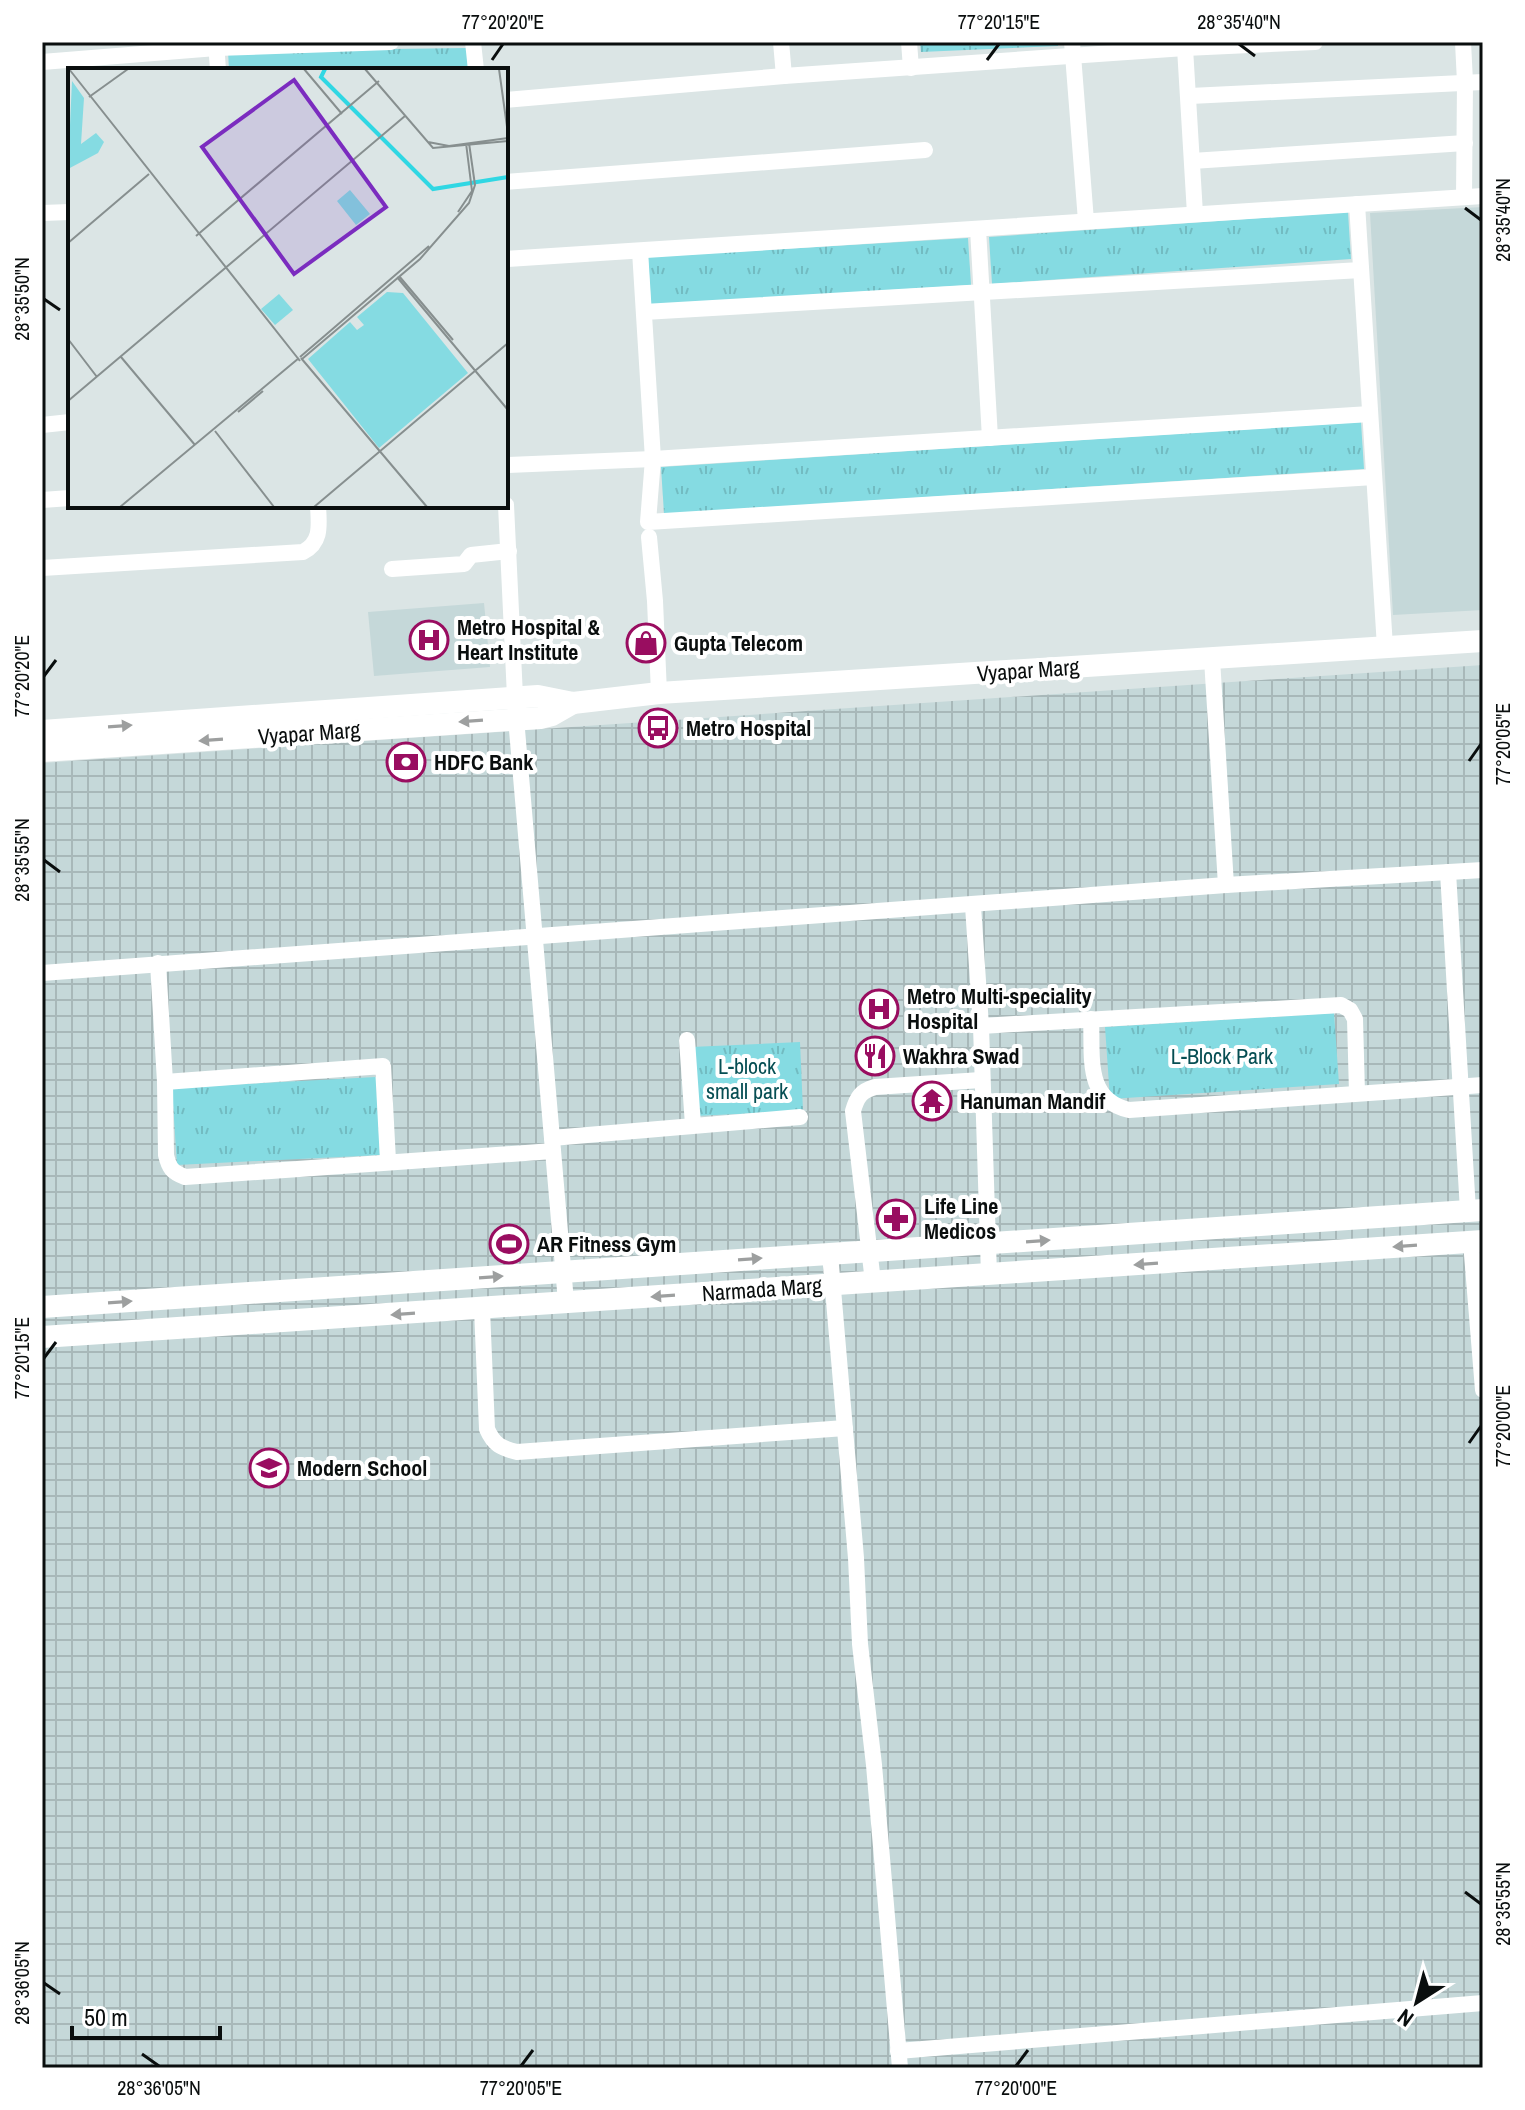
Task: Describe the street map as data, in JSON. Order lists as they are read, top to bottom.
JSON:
{
  "streets": {
    "street": ["Vyapar Marg", "Narmada Marg"]
  },
  "parks": ["L-Block Park", "L-block small park"],
  "places": {
    "hospital": ["Metro Hospital & Heart Institute", "Metro Multi-speciality Hospital"],
    "shop": ["Gupta Telecom"],
    "bus stop": ["Metro Hospital"],
    "bank": ["HDFC Bank"],
    "restaurant": ["Wakhra Swad"],
    "temple": ["Hanuman Mandif"],
    "pharmacy": ["Life Line Medicos"],
    "sports": ["AR Fitness Gym"],
    "school or university": ["Modern School"]
  },
  "scale_bar": "50 m",
  "north": "bottom left",
  "coordinates": [
    "77°20'20\"E",
    "77°20'15\"E",
    "28°35'40\"N",
    "28°35'50\"N",
    "77°20'05\"E",
    "28°35'55\"N",
    "77°20'00\"E",
    "28°36'05\"N"
  ]
}
